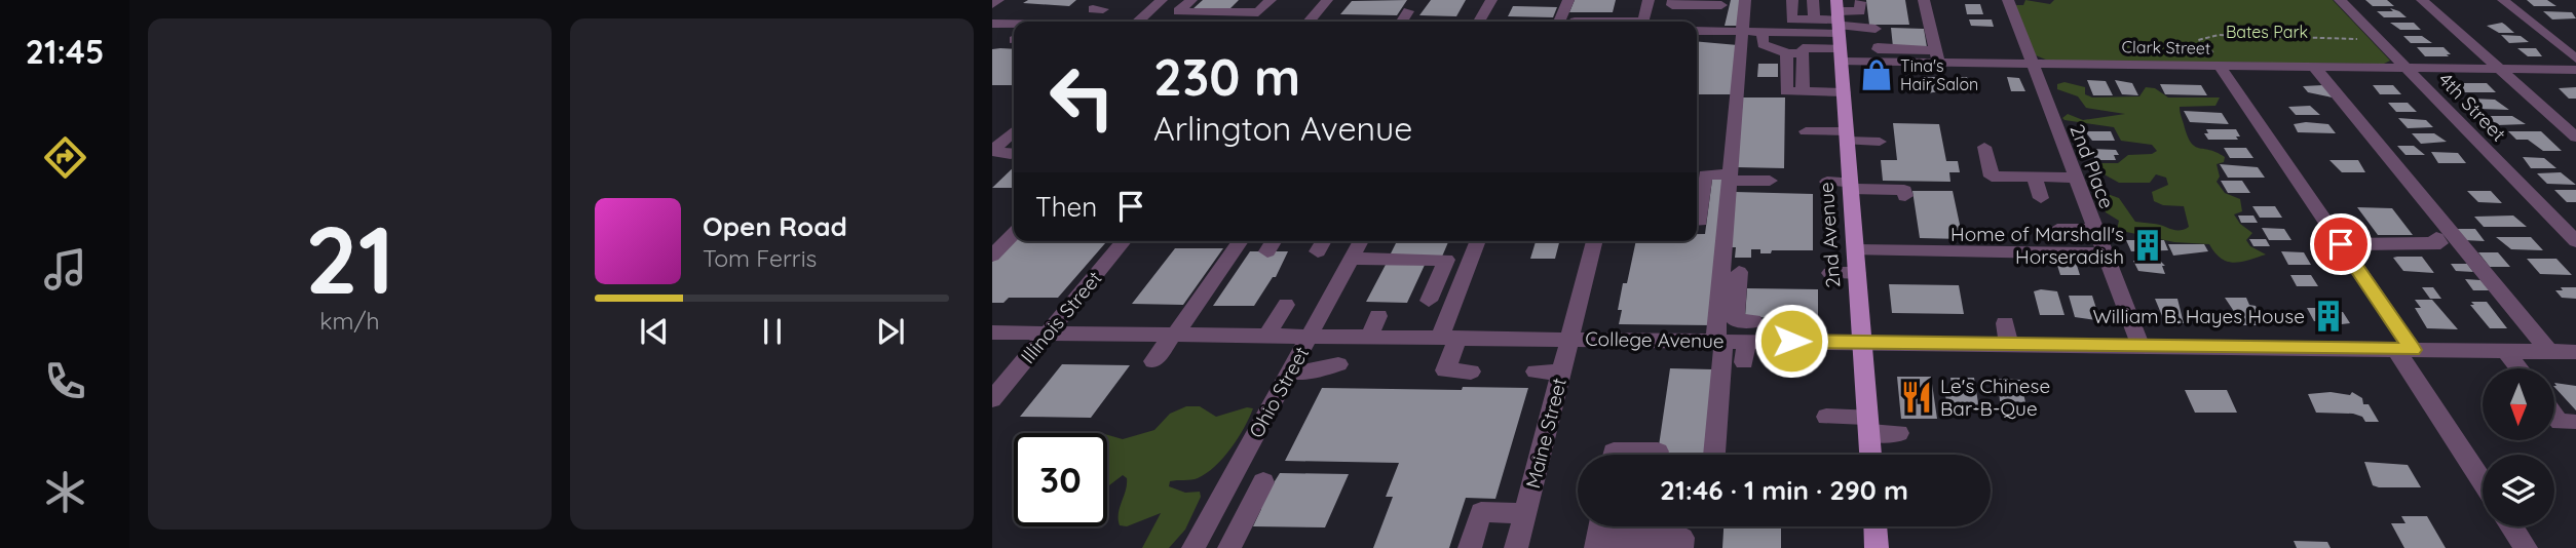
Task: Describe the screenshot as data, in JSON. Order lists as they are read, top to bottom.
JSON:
{
  "streets": {
    "main road": ["2nd Avenue"],
    "street": [
      "Clark Street",
      "4th Street",
      "2nd Place",
      "Illinois Street",
      "College Avenue",
      "Ohio Street",
      "Maine Street"
    ]
  },
  "crossings": [
    ["Clark Street", "4th Street"],
    ["Clark Street", "2nd Place"],
    ["Clark Street", "2nd Avenue"],
    ["2nd Place", "College Avenue"],
    ["2nd Avenue", "College Avenue"],
    ["Illinois Street", "College Avenue"],
    ["College Avenue", "Ohio Street"],
    ["College Avenue", "Maine Street"]
  ],
  "parks": ["Bates Park"],
  "places": {
    "shop": ["Tina's Hair Salon"],
    "building": ["Home of Marshall's Horseradish", "William B. Hayes House"],
    "restaurant": ["Le's Chinese Bar-B-Que"]
  },
  "north": "bottom",
  "page": {
    "tabs": "21:45",
    "tile": ["21", "km/h"],
    "turn": ["230 m", "Arlington Avenue"],
    "then": "Then",
    "song": ["Open Road", "Tom Ferris"],
    "limit": "30",
    "trip": "21:46 · 1 min · 290 m"
  }
}
